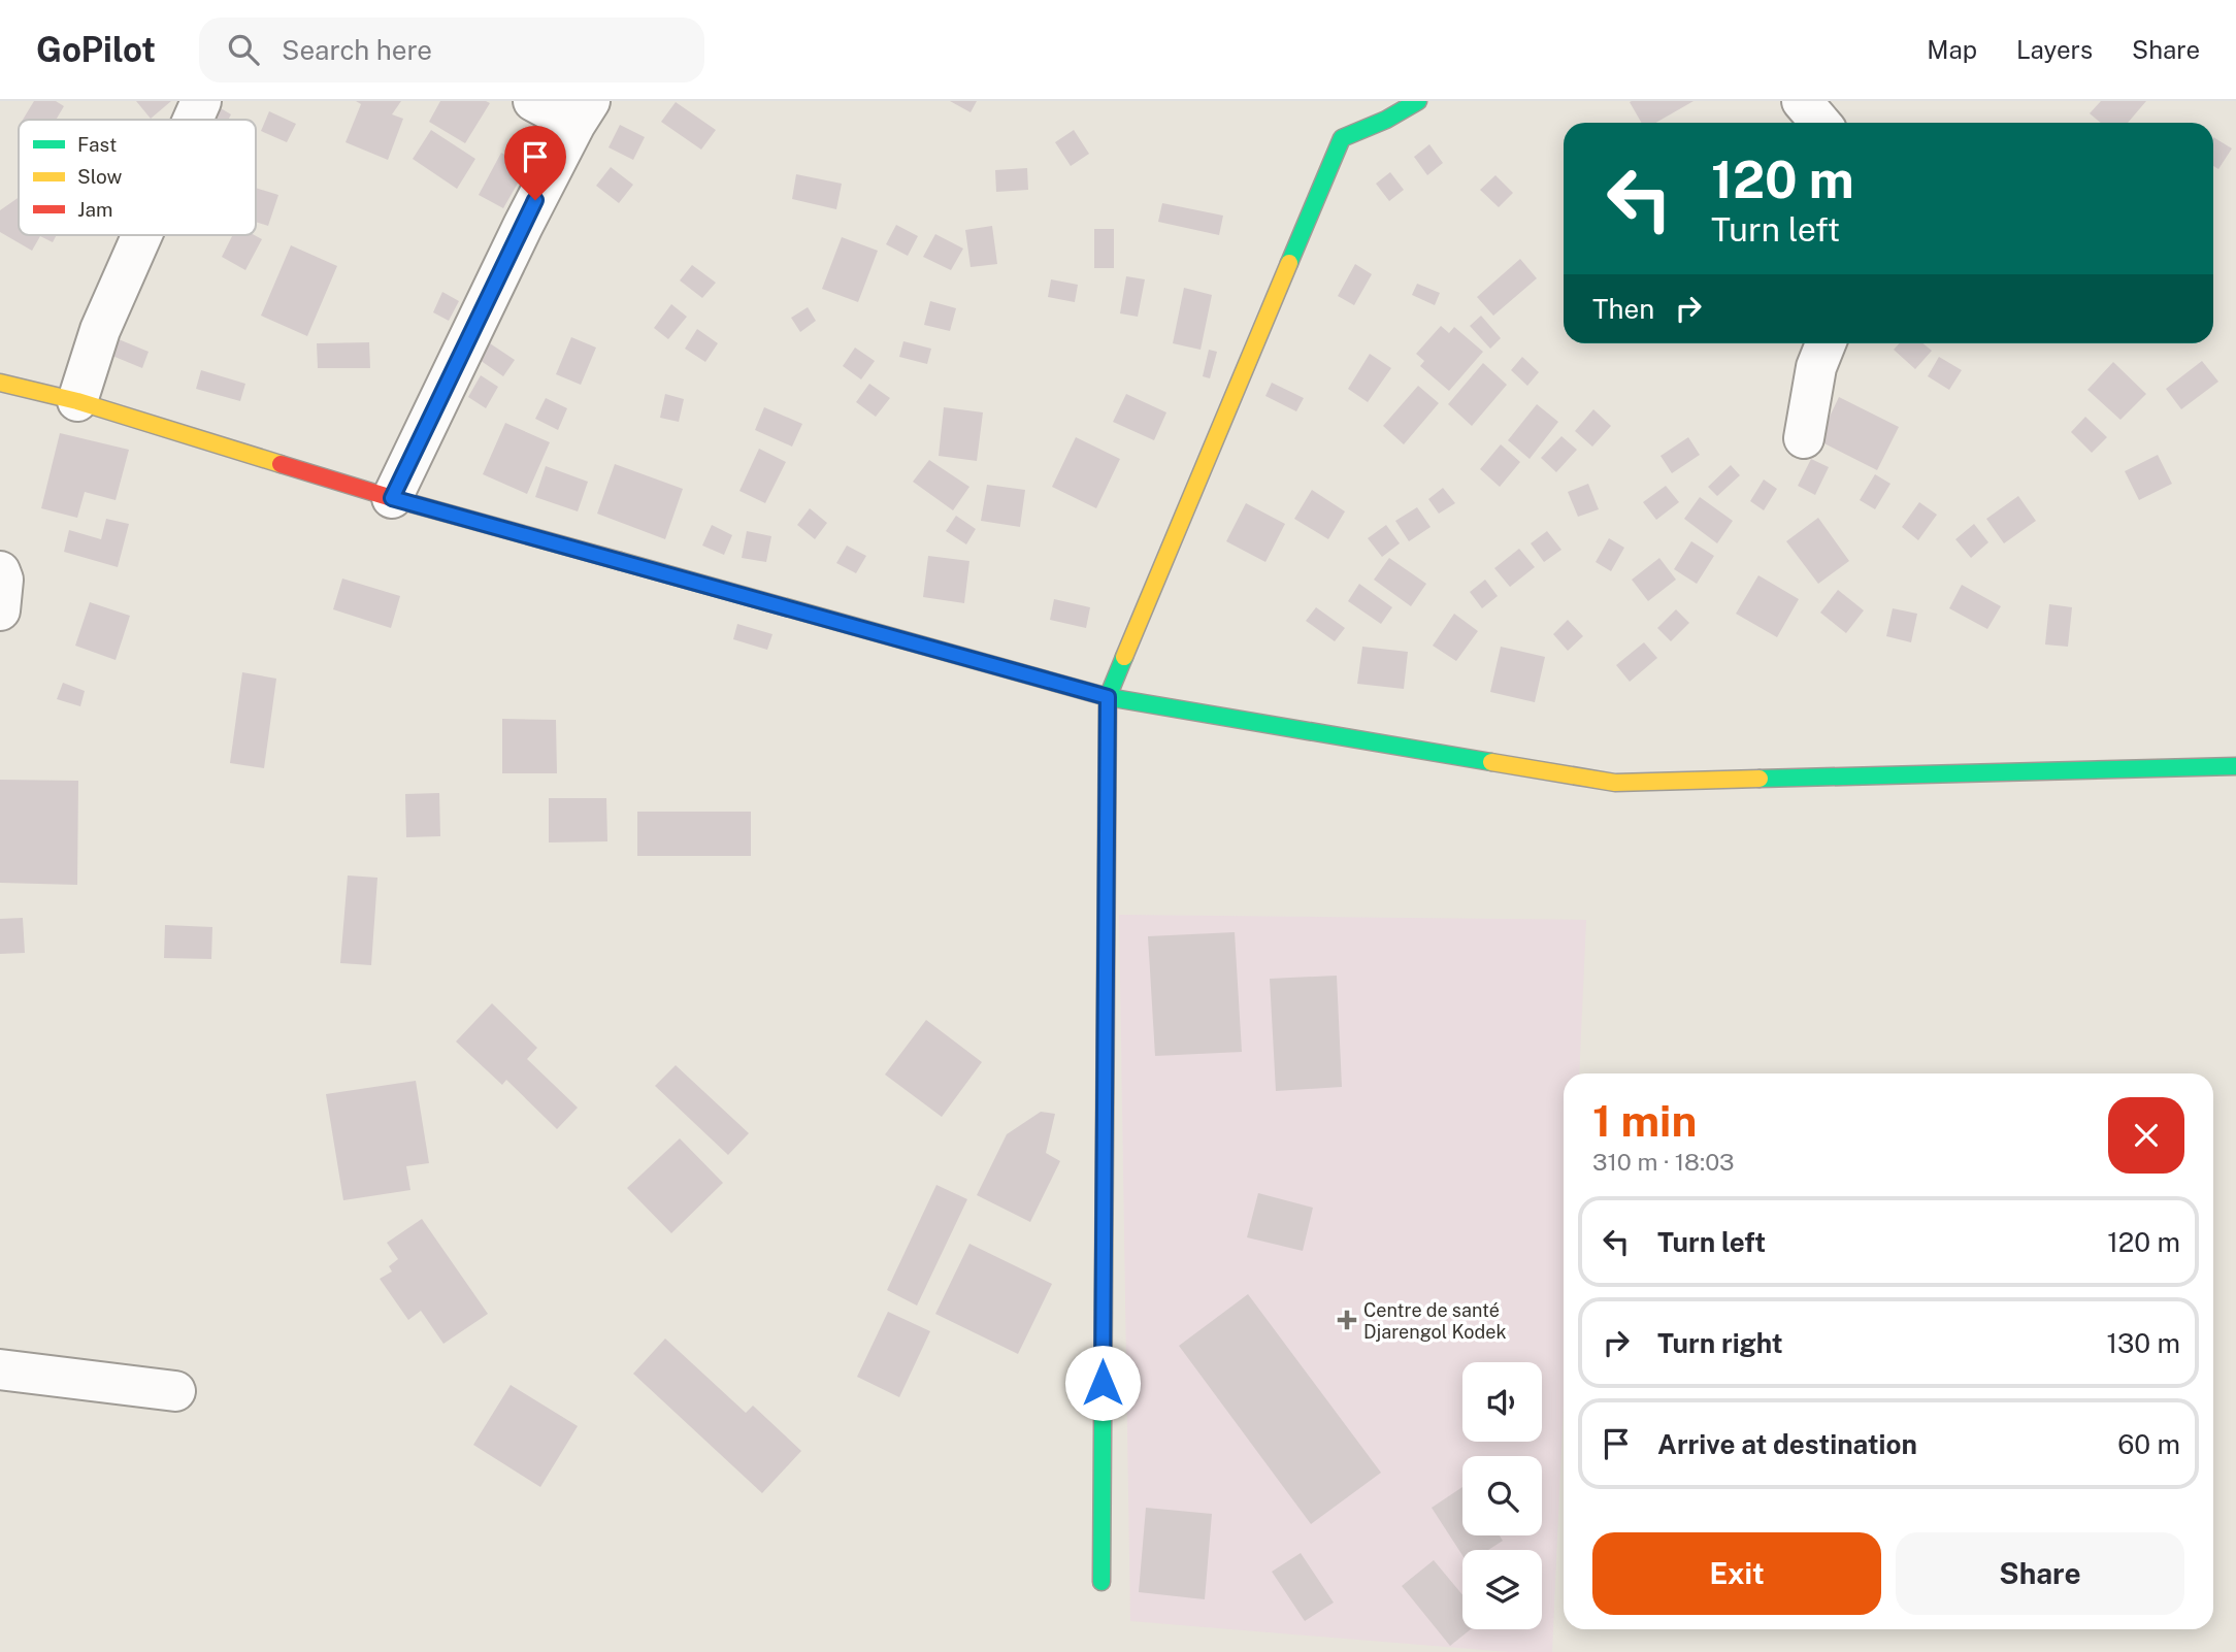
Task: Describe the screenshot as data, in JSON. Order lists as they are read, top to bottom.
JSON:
{
  "places": {
    "health": ["Centre de santé Djarengol Kodek"]
  },
  "legend": ["Fast", "Slow", "Jam"],
  "page": {
    "header": "GoPilot",
    "search": "Search here",
    "nav": ["Map", "Layers", "Share"],
    "turn": ["120 m", "Turn left"],
    "then": "Then",
    "heading": ["1 min", "310 m · 18:03"],
    "list": [
      {
        "name": "Turn left",
        "value": "120 m"
      },
      {
        "name": "Turn right",
        "value": "130 m"
      },
      {
        "name": "Arrive at destination",
        "value": "60 m"
      }
    ],
    "buttons": ["Exit", "Share"]
  }
}
